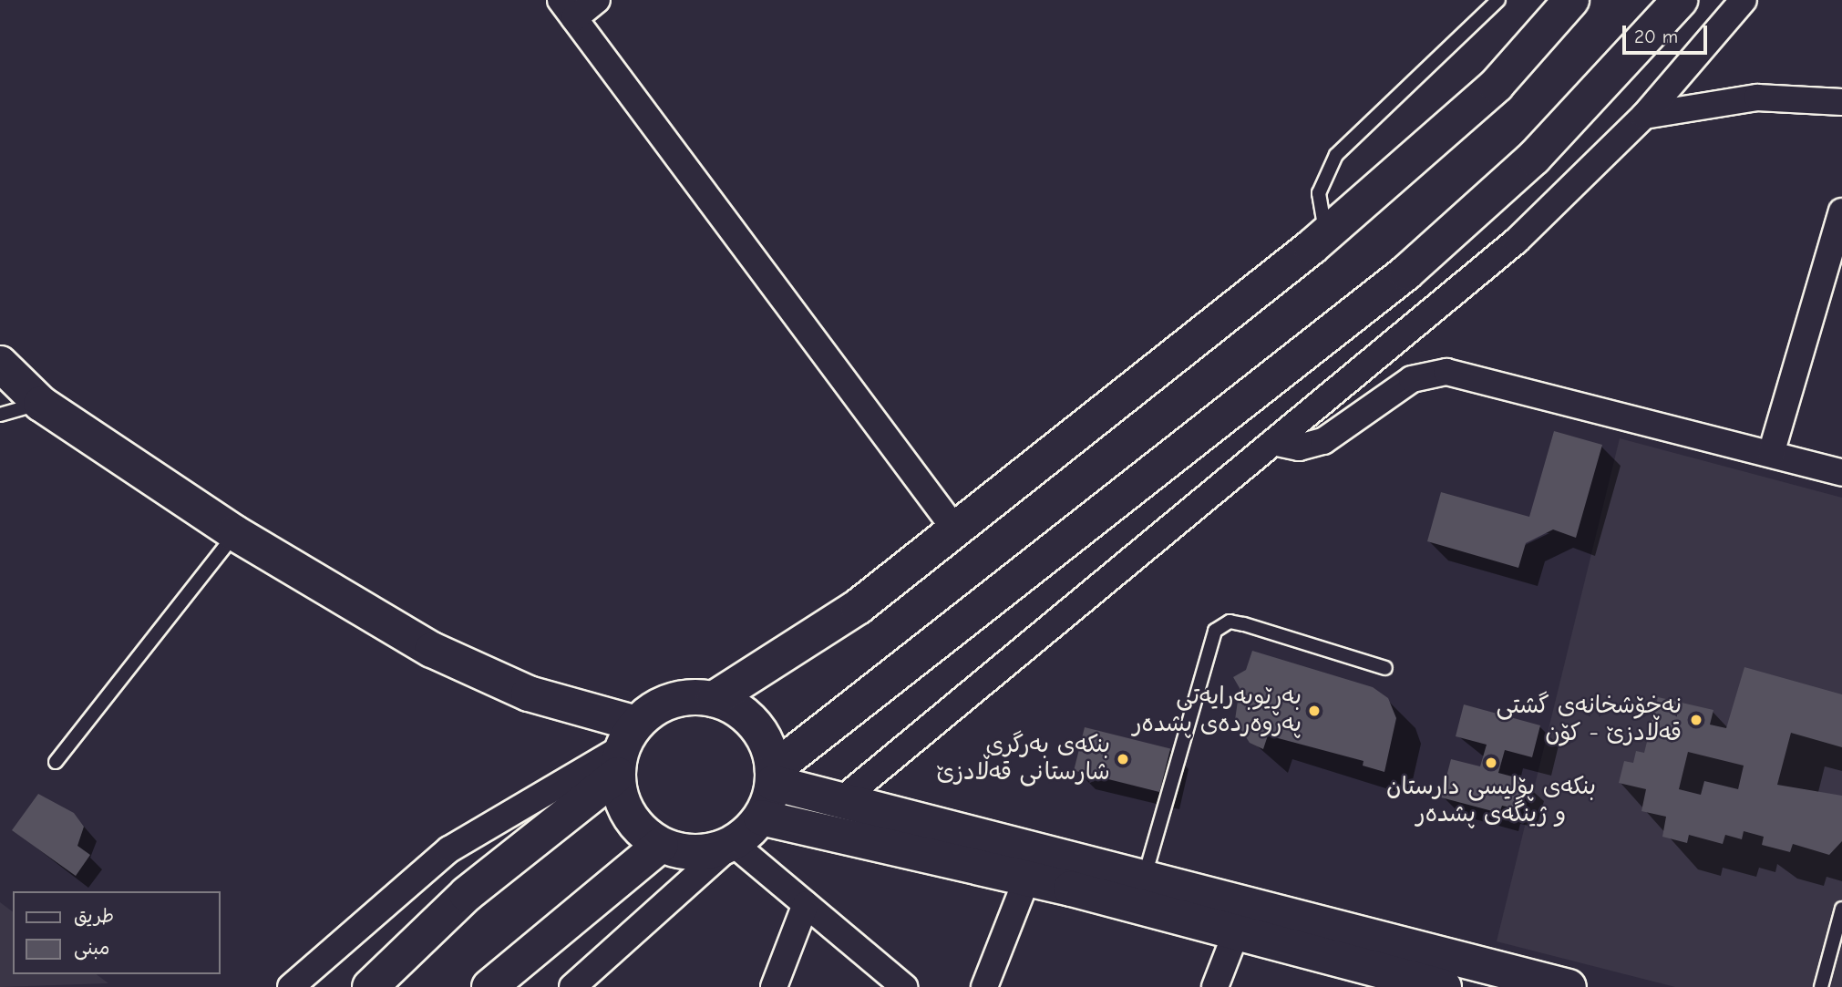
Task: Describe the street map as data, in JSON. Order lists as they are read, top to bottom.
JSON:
{
  "places": [
    "بەڕێوبەرایەتی پەروەردەی پشدەر",
    "نەخۆشخانەی گشتی قەڵادزێ - کۆن",
    "بنکەی بەرگری شارستانی قەڵادزێ",
    "بنکەی پۆلیسی دارستان و ژینگەی پشدەر"
  ],
  "legend": ["طريق", "مبنى"],
  "scale_bar": "20 m"
}
